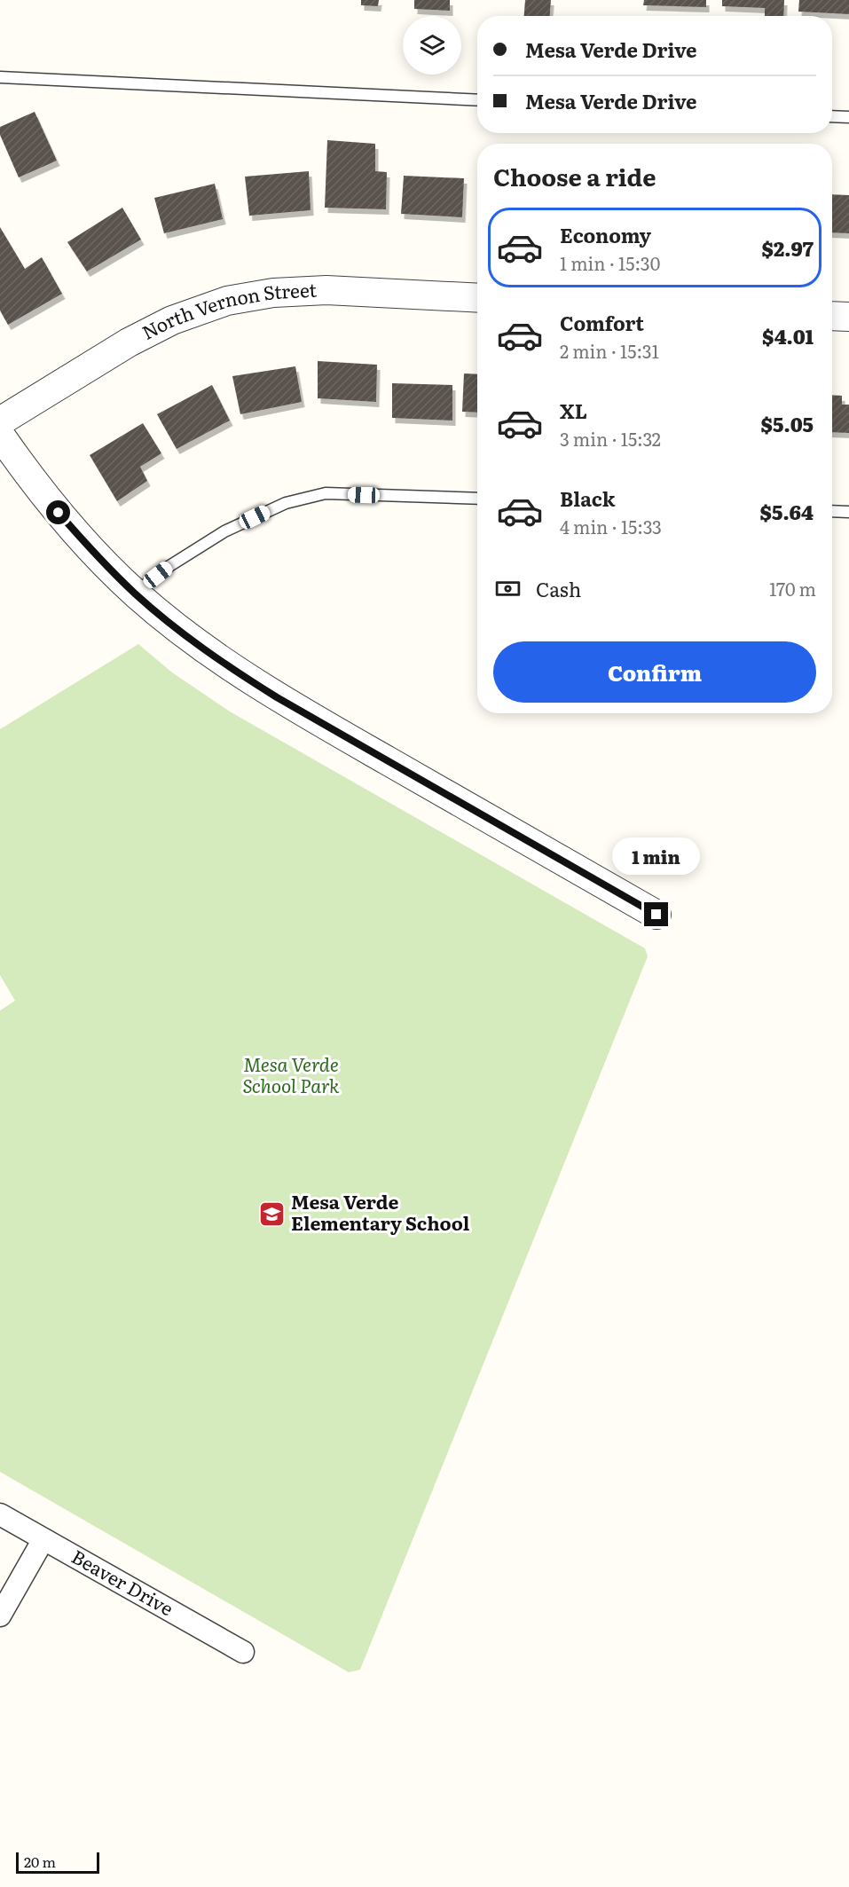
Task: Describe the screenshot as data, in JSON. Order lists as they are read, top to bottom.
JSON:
{
  "streets": {
    "street": ["North Vernon Street", "Beaver Drive"]
  },
  "parks": ["Mesa Verde School Park"],
  "places": {
    "school or university": ["Mesa Verde Elementary School"]
  },
  "scale_bar": "20 m",
  "page": {
    "banner": ["Mesa Verde Drive", "Mesa Verde Drive"],
    "heading": "Choose a ride",
    "list": [
      {
        "name": "Economy",
        "note": "1 min · 15:30",
        "value": "$2.97"
      },
      {
        "name": "Comfort",
        "note": "2 min · 15:31",
        "value": "$4.01"
      },
      {
        "name": "XL",
        "note": "3 min · 15:32",
        "value": "$5.05"
      },
      {
        "name": "Black",
        "note": "4 min · 15:33",
        "value": "$5.64"
      }
    ],
    "pay": ["Cash", "170 m"],
    "buttons": "Confirm",
    "bubble": "1 min",
    "scale": "20 m"
  }
}
